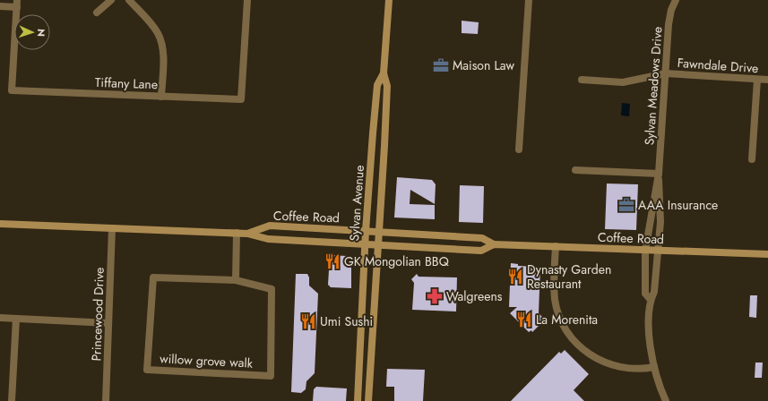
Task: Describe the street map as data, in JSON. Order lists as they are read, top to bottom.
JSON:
{
  "streets": {
    "main road": ["Sylvan Avenue", "Coffee Road"],
    "street": [
      "Fawndale Drive",
      "Tiffany Lane",
      "Sylvan Meadows Drive",
      "Princewood Drive",
      "willow grove walk"
    ]
  },
  "crossings": [
    ["Fawndale Drive", "Sylvan Meadows Drive"],
    ["Sylvan Meadows Drive", "Coffee Road"],
    ["Sylvan Avenue", "Coffee Road"],
    ["Coffee Road", "Princewood Drive"]
  ],
  "places": {
    "office": ["Maison Law", "AAA Insurance"],
    "restaurant": [
      "GK Mongolian BBQ",
      "Dynasty Garden Restaurant",
      "La Morenita",
      "Umi Sushi"
    ],
    "pharmacy": ["Walgreens"]
  },
  "north": "right"
}
